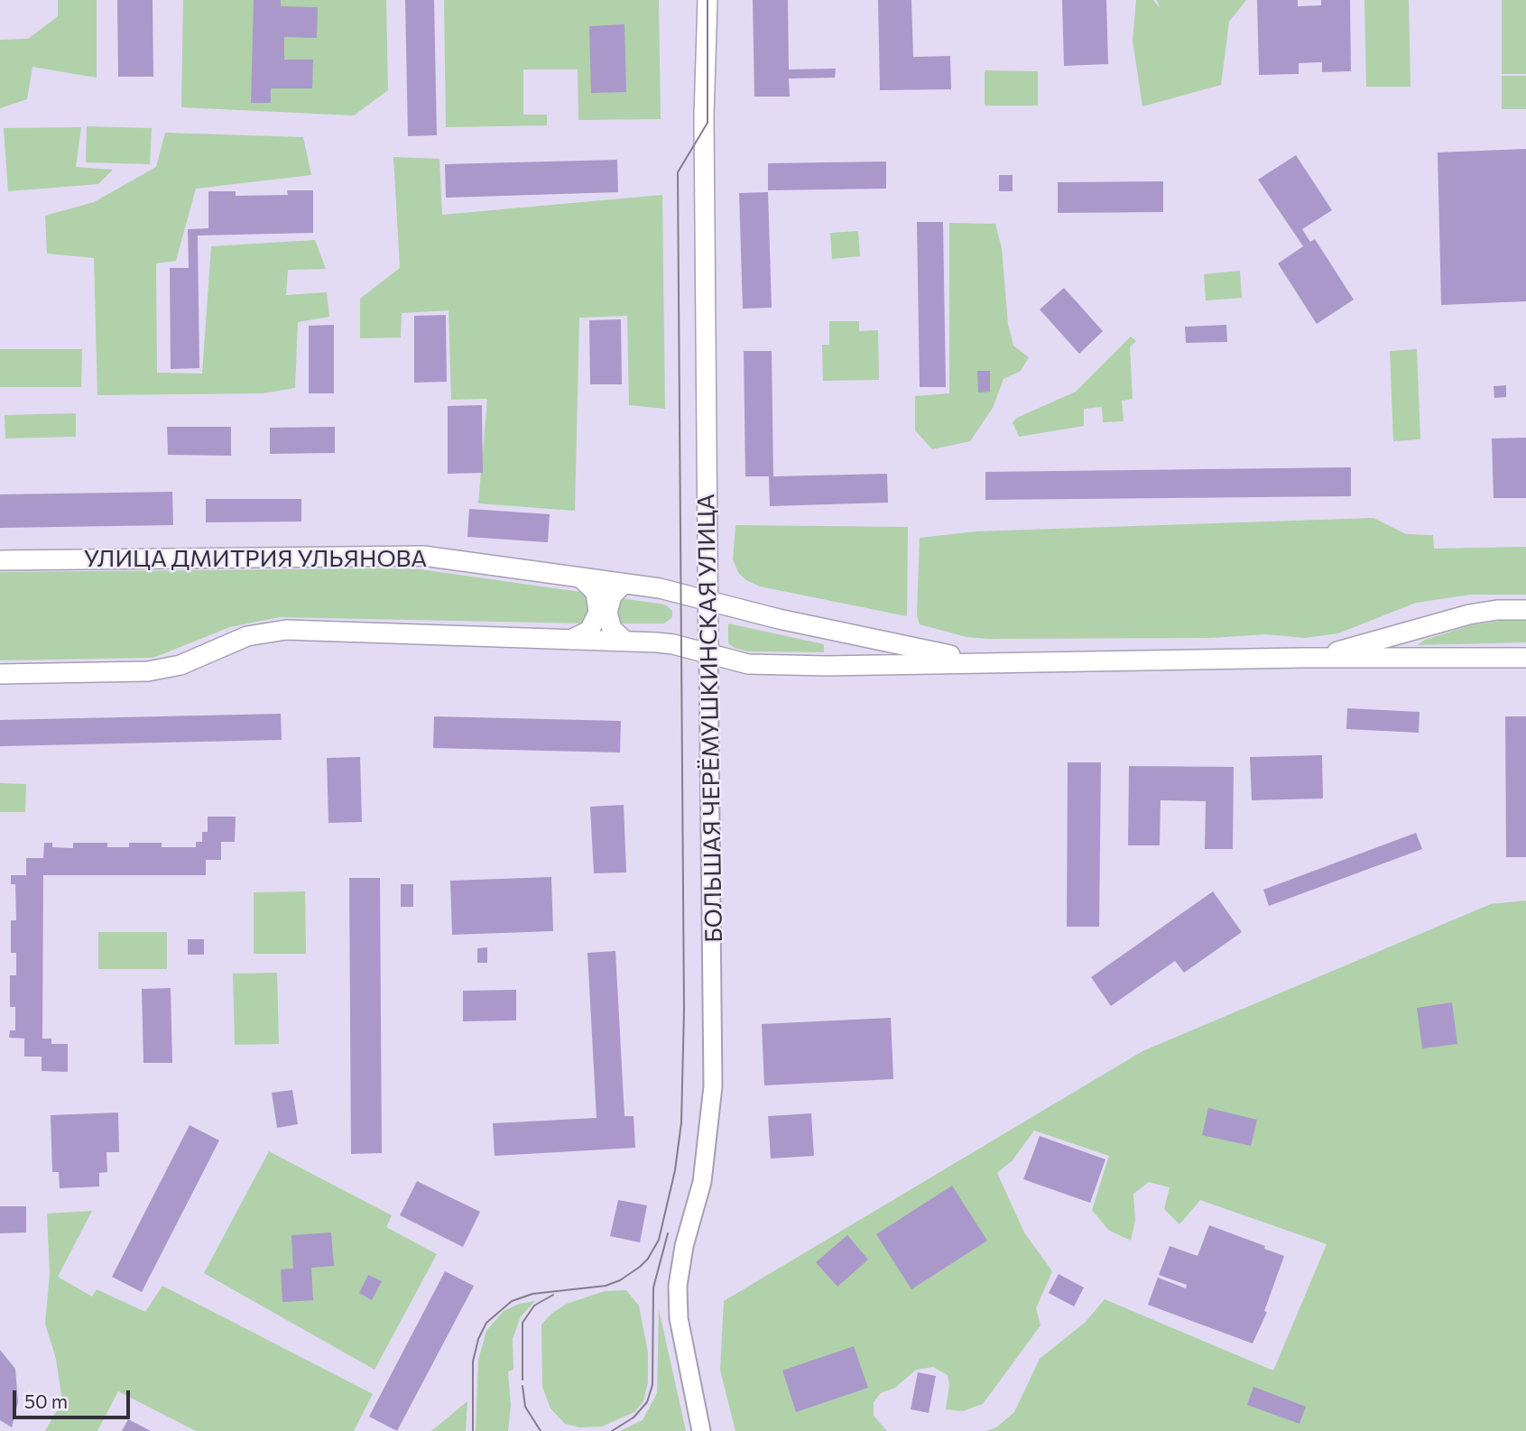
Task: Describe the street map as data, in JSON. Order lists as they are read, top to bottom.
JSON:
{
  "streets": {
    "main road": ["УЛИЦА ДМИТРИЯ УЛЬЯНОВА", "БОЛЬШАЯ ЧЕРЁМУШКИНСКАЯ УЛИЦА"]
  },
  "crossings": [
    ["УЛИЦА ДМИТРИЯ УЛЬЯНОВА", "БОЛЬШАЯ ЧЕРЁМУШКИНСКАЯ УЛИЦА"]
  ],
  "scale_bar": "50 m"
}
